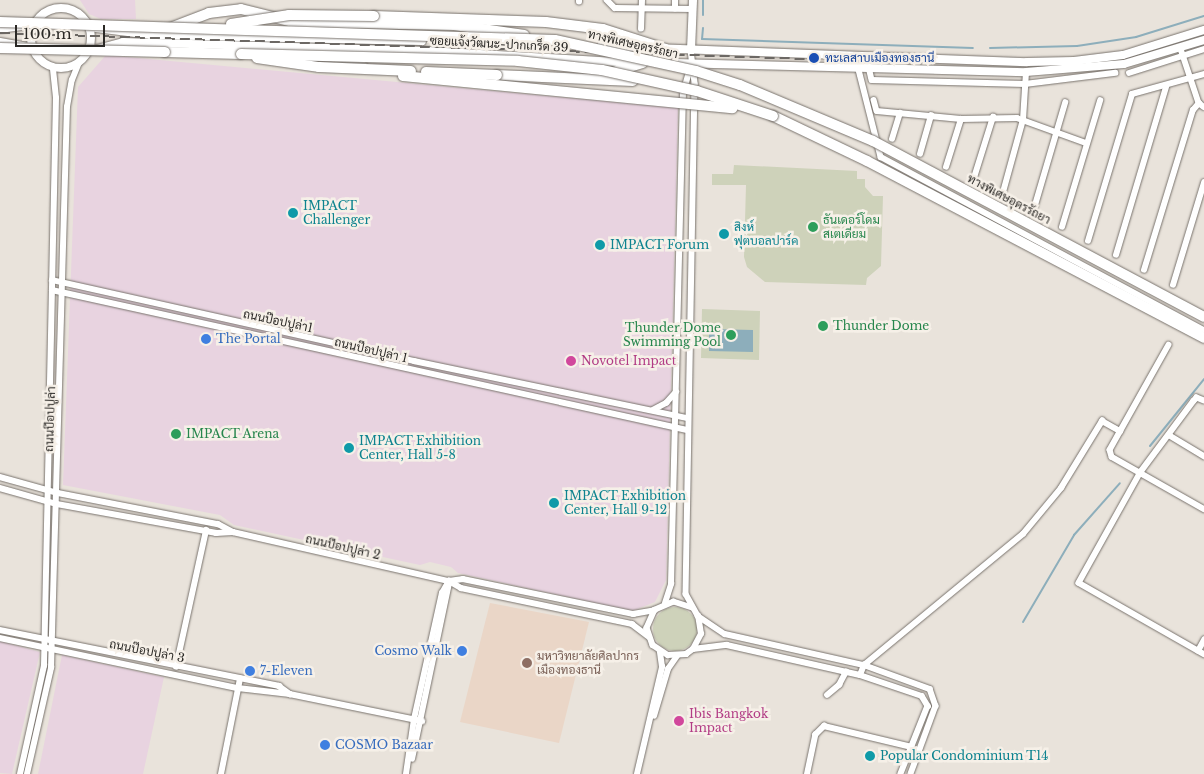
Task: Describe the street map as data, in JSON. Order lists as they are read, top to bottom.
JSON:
{
  "streets": {
    "highway": ["ทางพิเศษอุดรรัถยา"],
    "main road": ["ซอยแจ้งวัฒนะ-ปากเกร็ด 39"],
    "street": [
      "ถนนป๊อปปูล่า1",
      "ถนนป๊อปปูล่า 1",
      "ถนนป๊อปปูล่า",
      "ถนนป๊อปปูล่า 2",
      "ถนนป๊อปปูล่า 3"
    ]
  },
  "crossings": [
    ["ซอยแจ้งวัฒนะ-ปากเกร็ด 39", "ถนนป๊อปปูล่า"],
    ["ถนนป๊อปปูล่า1", "ถนนป๊อปปูล่า"],
    ["ถนนป๊อปปูล่า 1", "ถนนป๊อปปูล่า"],
    ["ถนนป๊อปปูล่า", "ถนนป๊อปปูล่า 2"],
    ["ถนนป๊อปปูล่า", "ถนนป๊อปปูล่า 3"]
  ],
  "places": [
    "ทะเลสาบเมืองทองธานี",
    "IMPACT Challenger",
    "ธันเดอร์โดม สเตเดียม",
    "สิงห์ ฟุตบอลปาร์ค",
    "IMPACT Forum",
    "Thunder Dome",
    "Thunder Dome Swimming Pool",
    "The Portal",
    "Novotel Impact",
    "IMPACT Arena",
    "IMPACT Exhibition Center, Hall 5-8",
    "IMPACT Exhibition Center, Hall 9-12",
    "Cosmo Walk",
    "มหาวิทยาลัยศิลปากร เมืองทองธานี",
    "7-Eleven",
    "Ibis Bangkok Impact",
    "COSMO Bazaar",
    "Popular Condominium T14"
  ],
  "scale_bar": "100 m"
}
